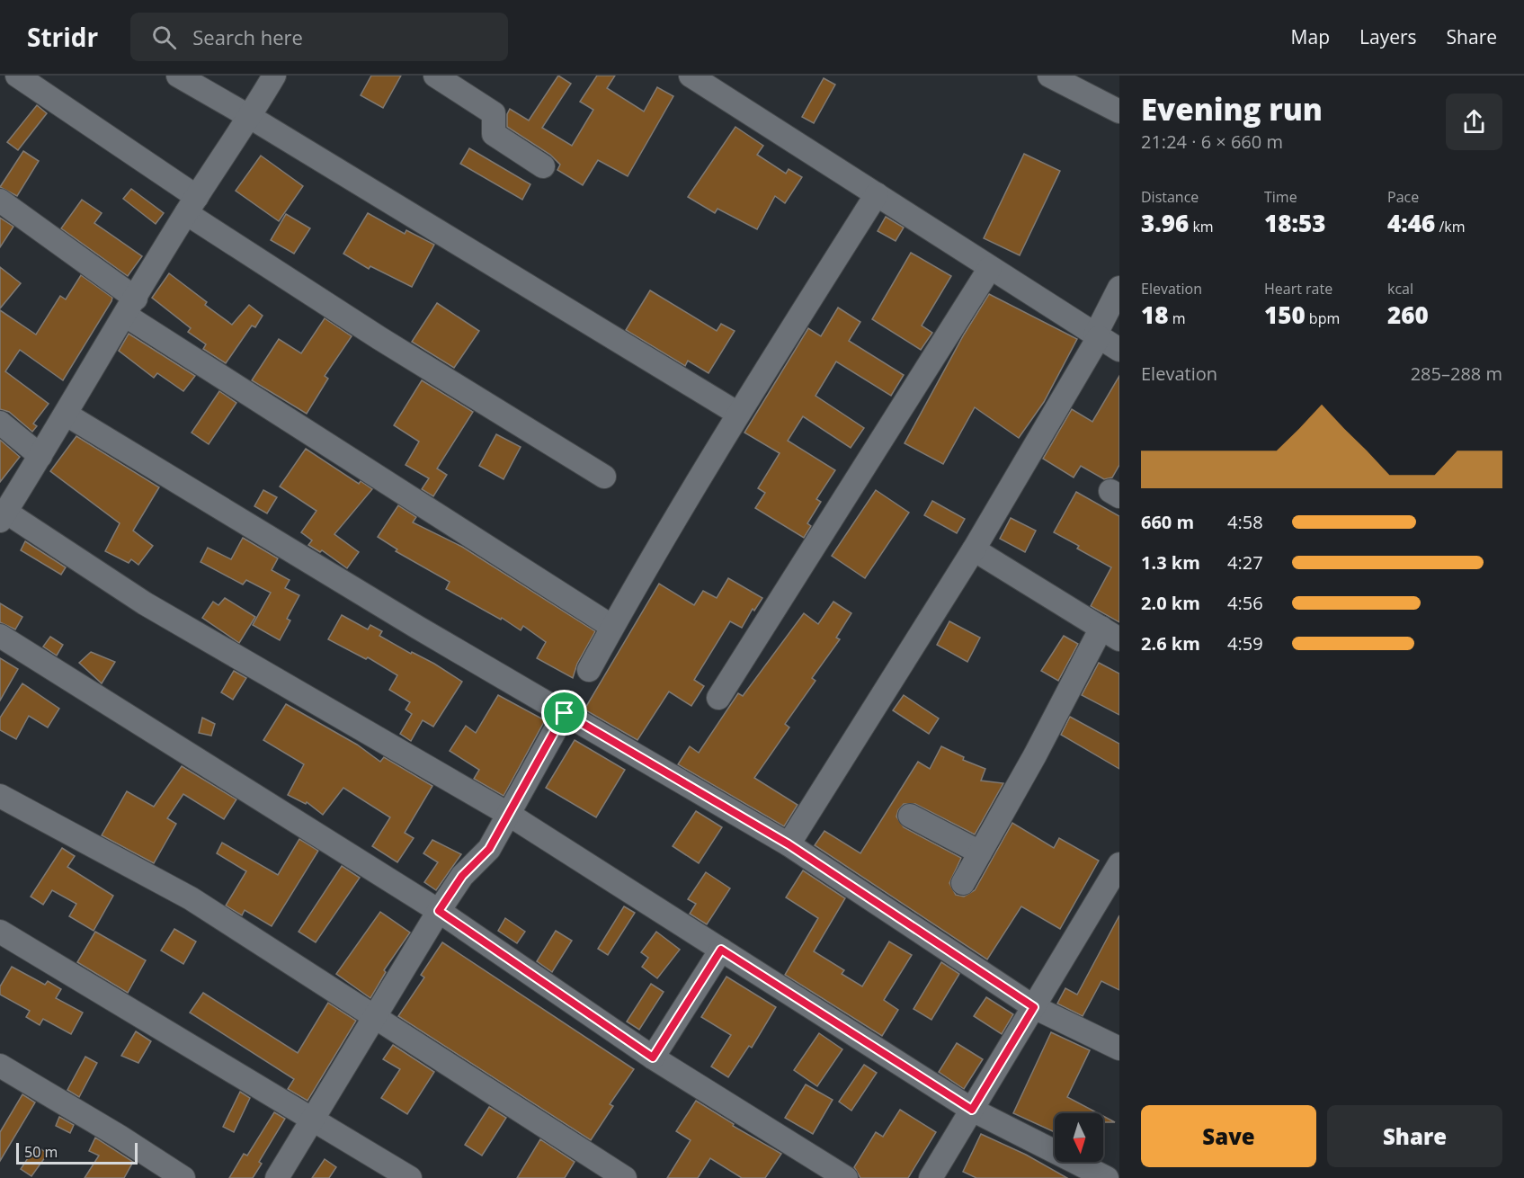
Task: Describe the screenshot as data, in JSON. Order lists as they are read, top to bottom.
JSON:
{
  "scale_bar": "50 m",
  "north": "bottom",
  "page": {
    "header": "Stridr",
    "search": "Search here",
    "nav": ["Map", "Layers", "Share"],
    "heading": ["Evening run", "21:24 · 6 × 660 m"],
    "stats": [
      ["Distance", "3.96 km"],
      ["Time", "18:53"],
      ["Pace", "4:46 /km"],
      ["Elevation", "18 m"],
      ["Heart rate", "150 bpm"],
      ["kcal", "260"]
    ],
    "chart": ["Elevation", "285–288 m"],
    "list": [
      {
        "name": "660 m",
        "note": "4:58"
      },
      {
        "name": "1.3 km",
        "note": "4:27"
      },
      {
        "name": "2.0 km",
        "note": "4:56"
      },
      {
        "name": "2.6 km",
        "note": "4:59"
      }
    ],
    "buttons": ["Save", "Share"],
    "scale": "50 m"
  }
}
